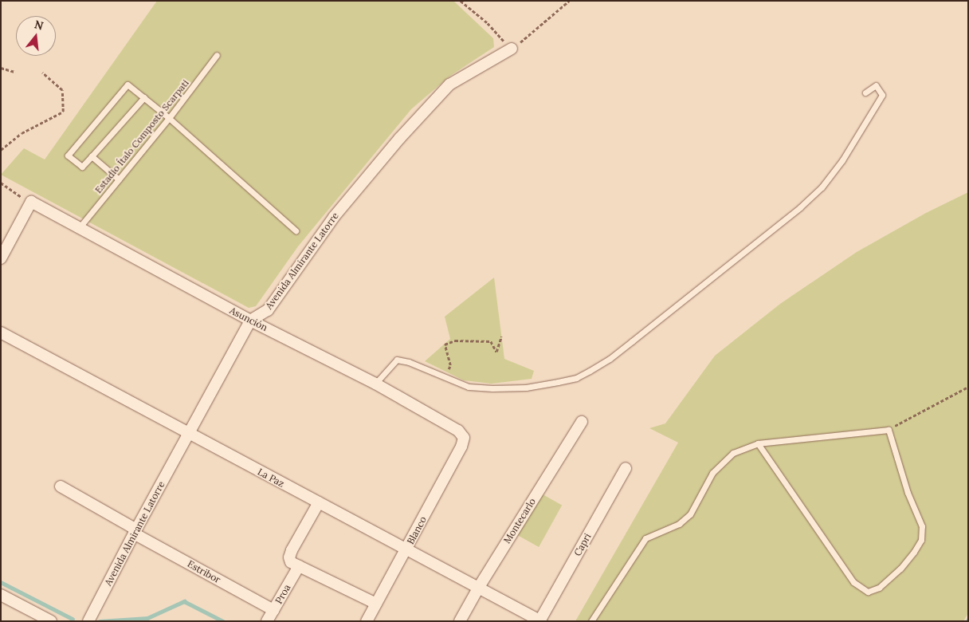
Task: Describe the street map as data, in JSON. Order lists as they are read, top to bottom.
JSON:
{
  "streets": {
    "street": [
      "Avenida Almirante Latorre",
      "Asunción",
      "La Paz",
      "Montecarlo",
      "Blanco",
      "Capri",
      "Estribor",
      "Proa"
    ],
    "lane": ["Estadio Ítalo Composto Scarpati"]
  },
  "crossings": [
    ["Estadio Ítalo Composto Scarpati", "Asunción"],
    ["Avenida Almirante Latorre", "Asunción"],
    ["Avenida Almirante Latorre", "La Paz"],
    ["Avenida Almirante Latorre", "Estribor"],
    ["Asunción", "Blanco"],
    ["La Paz", "Montecarlo"],
    ["La Paz", "Blanco"],
    ["La Paz", "Capri"],
    ["Estribor", "Proa"]
  ],
  "north": "top"
}
